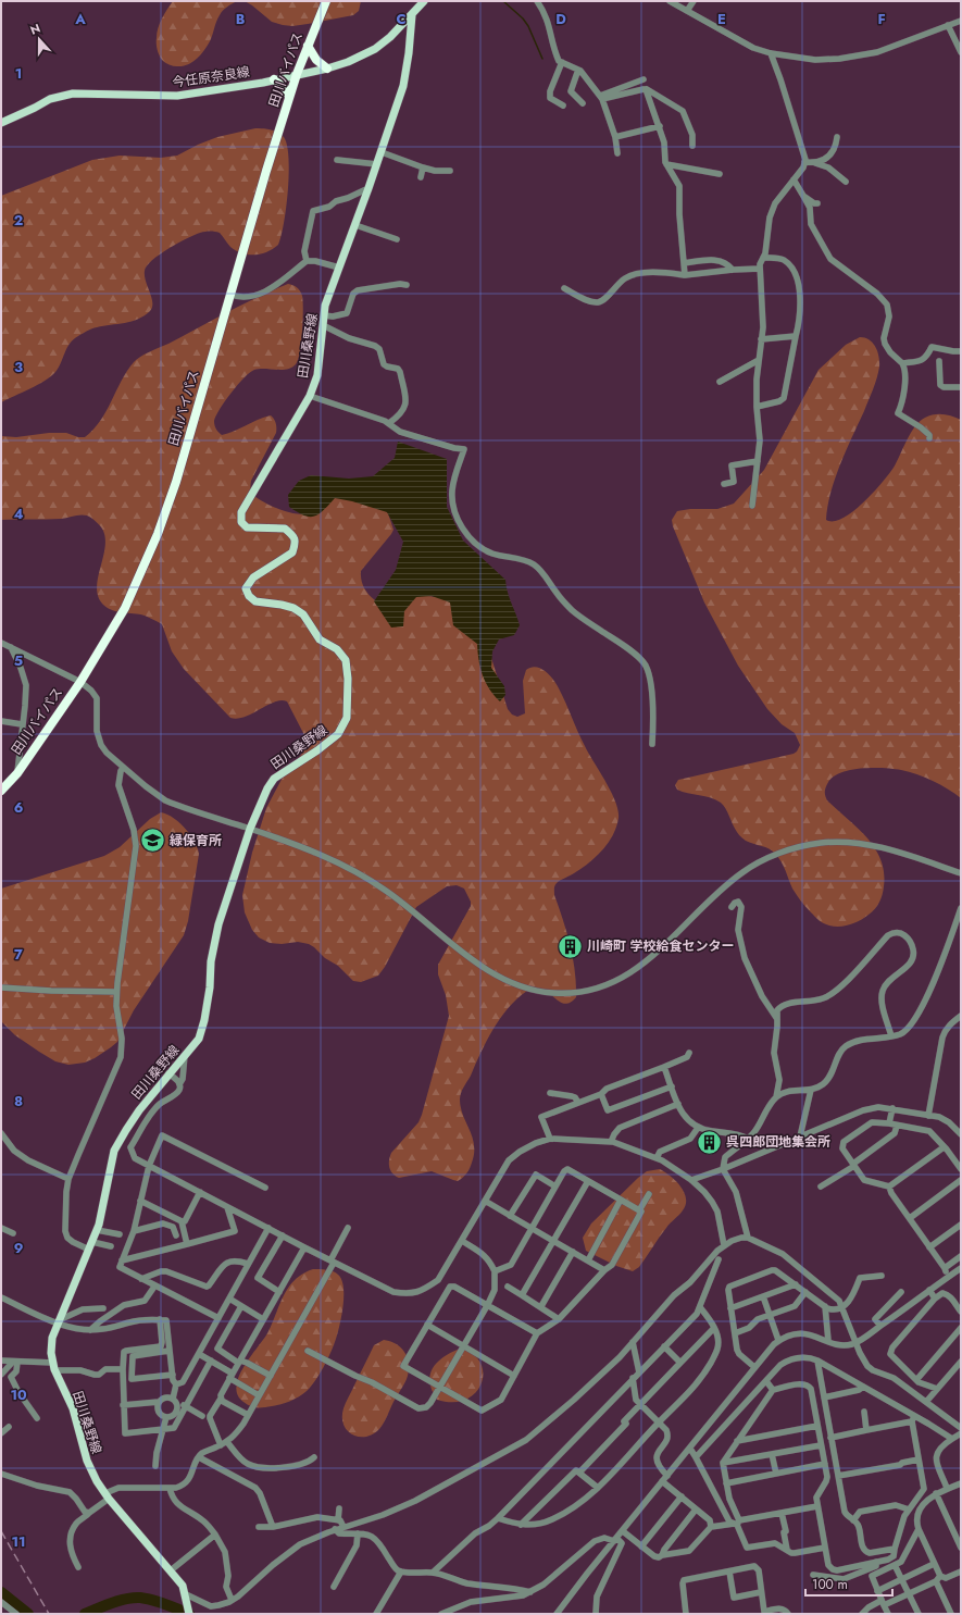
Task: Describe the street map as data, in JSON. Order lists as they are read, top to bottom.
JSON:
{
  "streets": {
    "highway": ["田川バイパス"],
    "main road": ["今任原奈良線", "田川桑野線"]
  },
  "crossings": [
    ["田川バイパス", "今任原奈良線"],
    ["今任原奈良線", "田川桑野線"]
  ],
  "places": {
    "school or university": ["緑保育所"],
    "building": ["川崎町 学校給食センター", "呉四郎団地集会所"]
  },
  "scale_bar": "100 m",
  "north": "top",
  "grid": {
    "columns": [
      "A",
      "B",
      "C",
      "D",
      "E",
      "F"
    ],
    "rows": [
      "1",
      "2",
      "3",
      "4",
      "5",
      "6",
      "7",
      "8",
      "9",
      "10",
      "11"
    ]
  }
}
